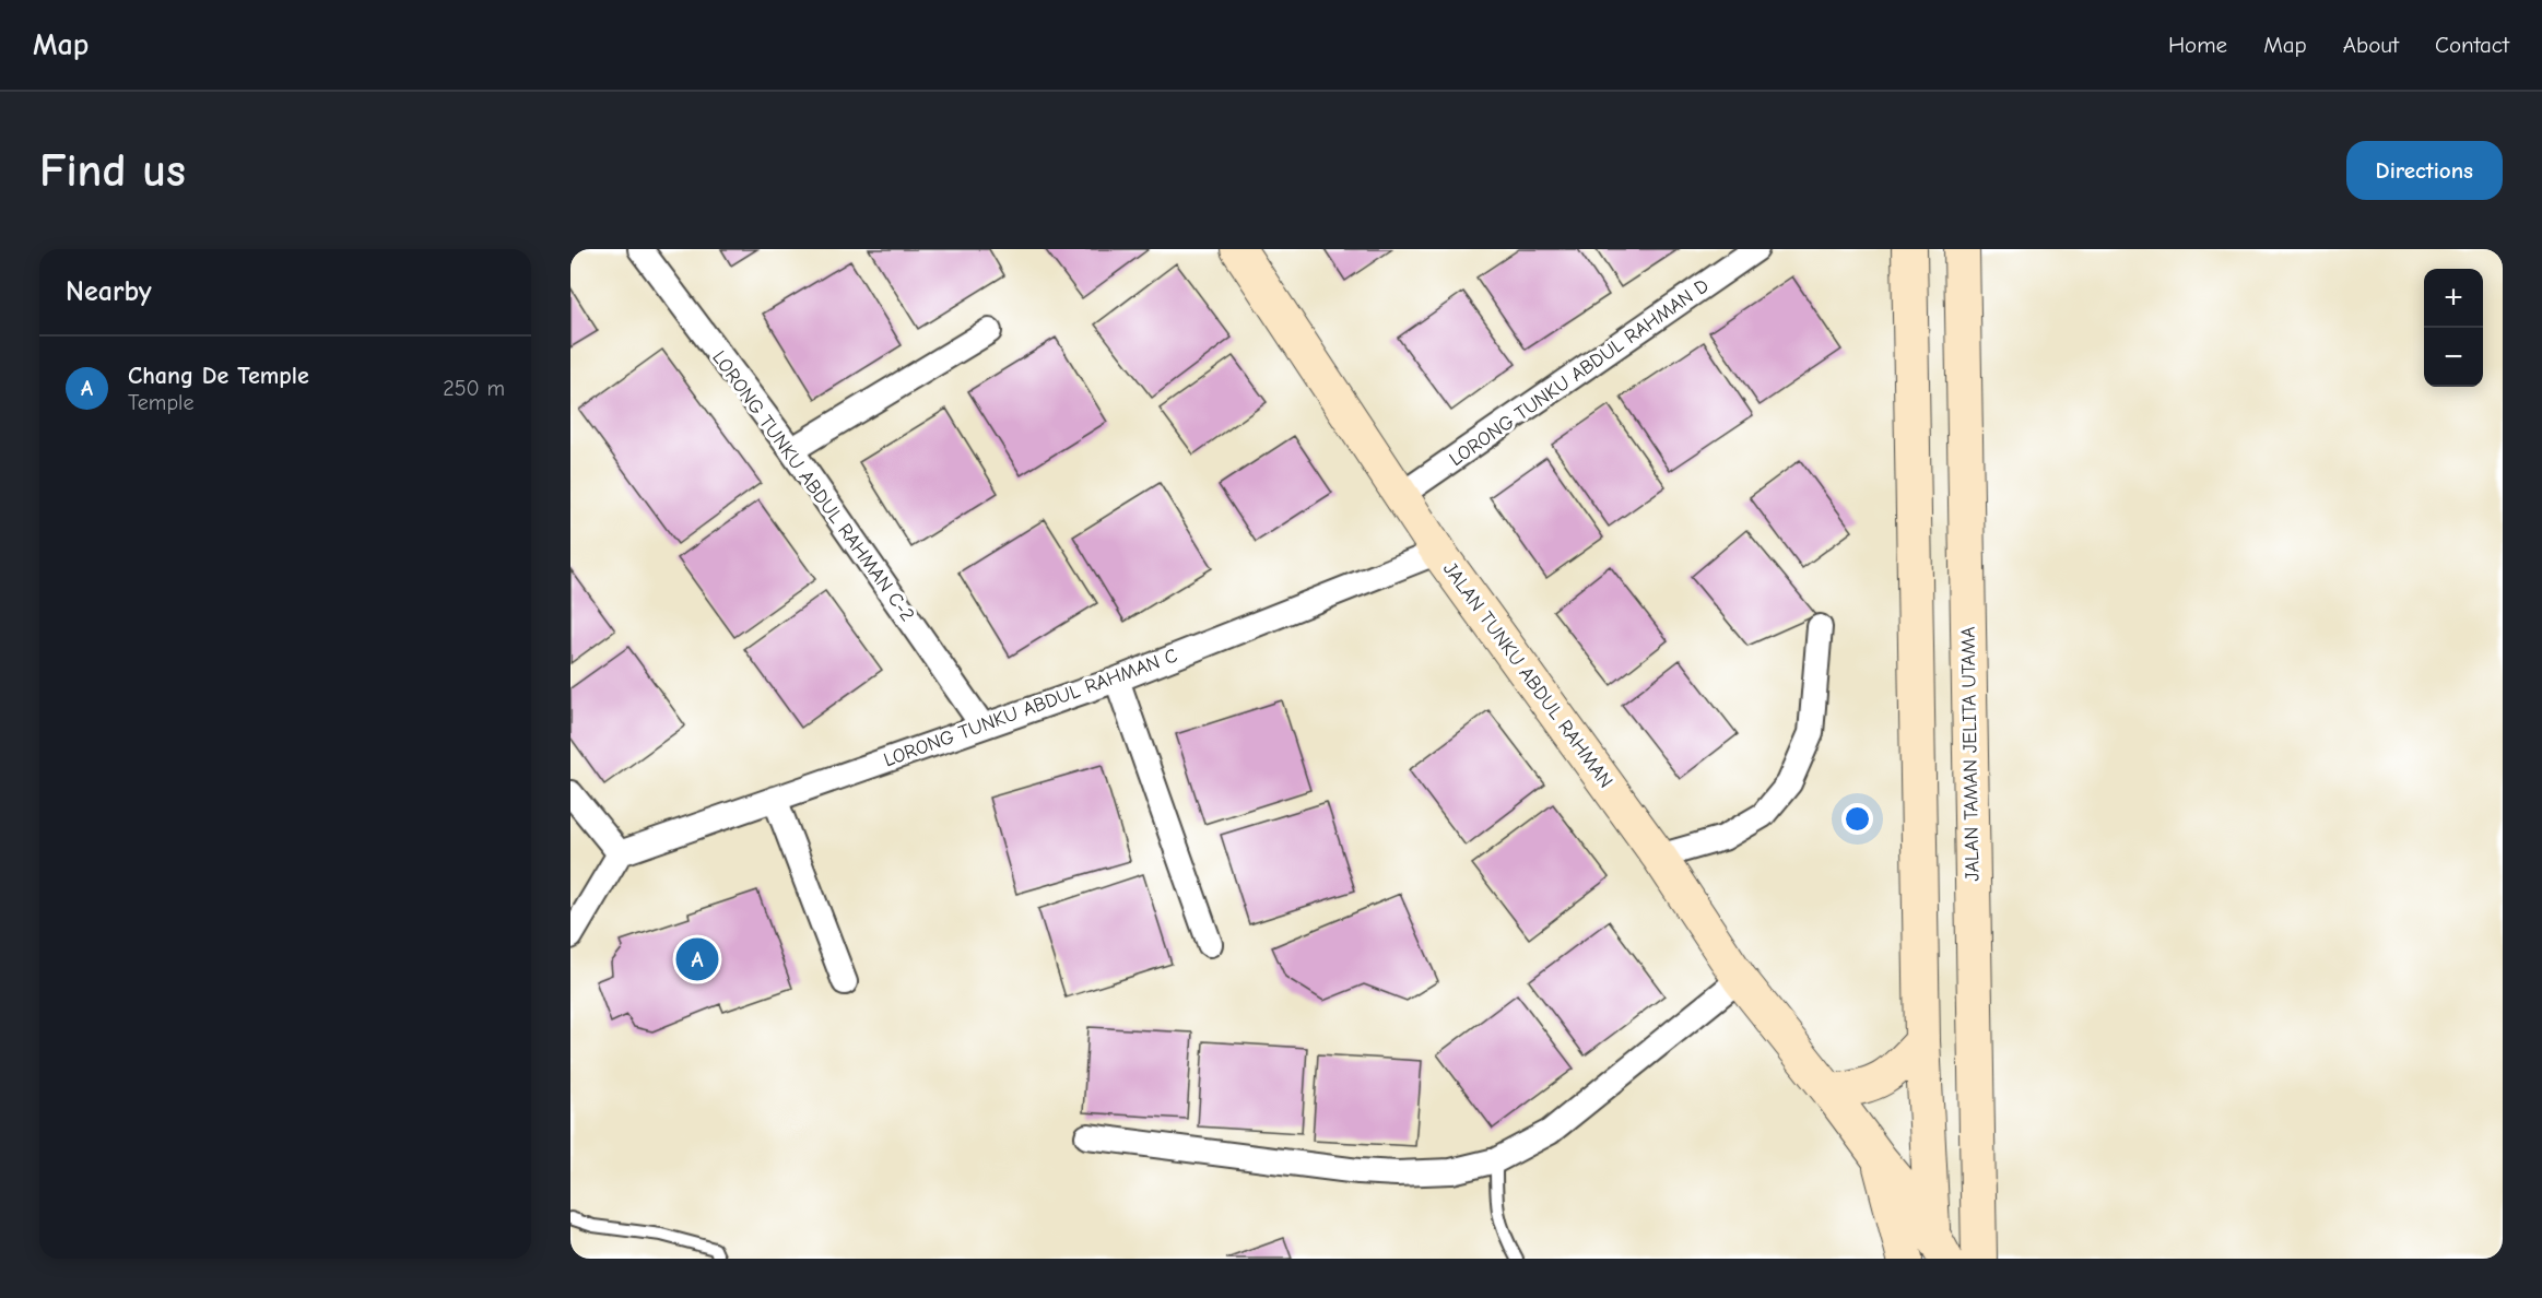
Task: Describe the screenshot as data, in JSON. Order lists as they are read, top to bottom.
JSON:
{
  "streets": {
    "street": [
      "LORONG TUNKU ABDUL RAHMAN D",
      "LORONG TUNKU ABDUL RAHMAN C-2",
      "JALAN TUNKU ABDUL RAHMAN",
      "LORONG TUNKU ABDUL RAHMAN C",
      "JALAN TAMAN JELITA UTAMA"
    ]
  },
  "crossings": [
    ["LORONG TUNKU ABDUL RAHMAN D", "JALAN TUNKU ABDUL RAHMAN"],
    ["LORONG TUNKU ABDUL RAHMAN C-2", "LORONG TUNKU ABDUL RAHMAN C"],
    ["JALAN TUNKU ABDUL RAHMAN", "LORONG TUNKU ABDUL RAHMAN C"]
  ],
  "page": {
    "header": "Map",
    "nav": [
      "Home",
      "Map",
      "About",
      "Contact"
    ],
    "buttons": "Directions",
    "title": "Find us",
    "heading": "Nearby",
    "map_buttons": ["+", "−"],
    "list": [
      {
        "mark": "A",
        "name": "Chang De Temple",
        "note": "Temple",
        "value": "250 m"
      }
    ],
    "pins": "A"
  }
}
